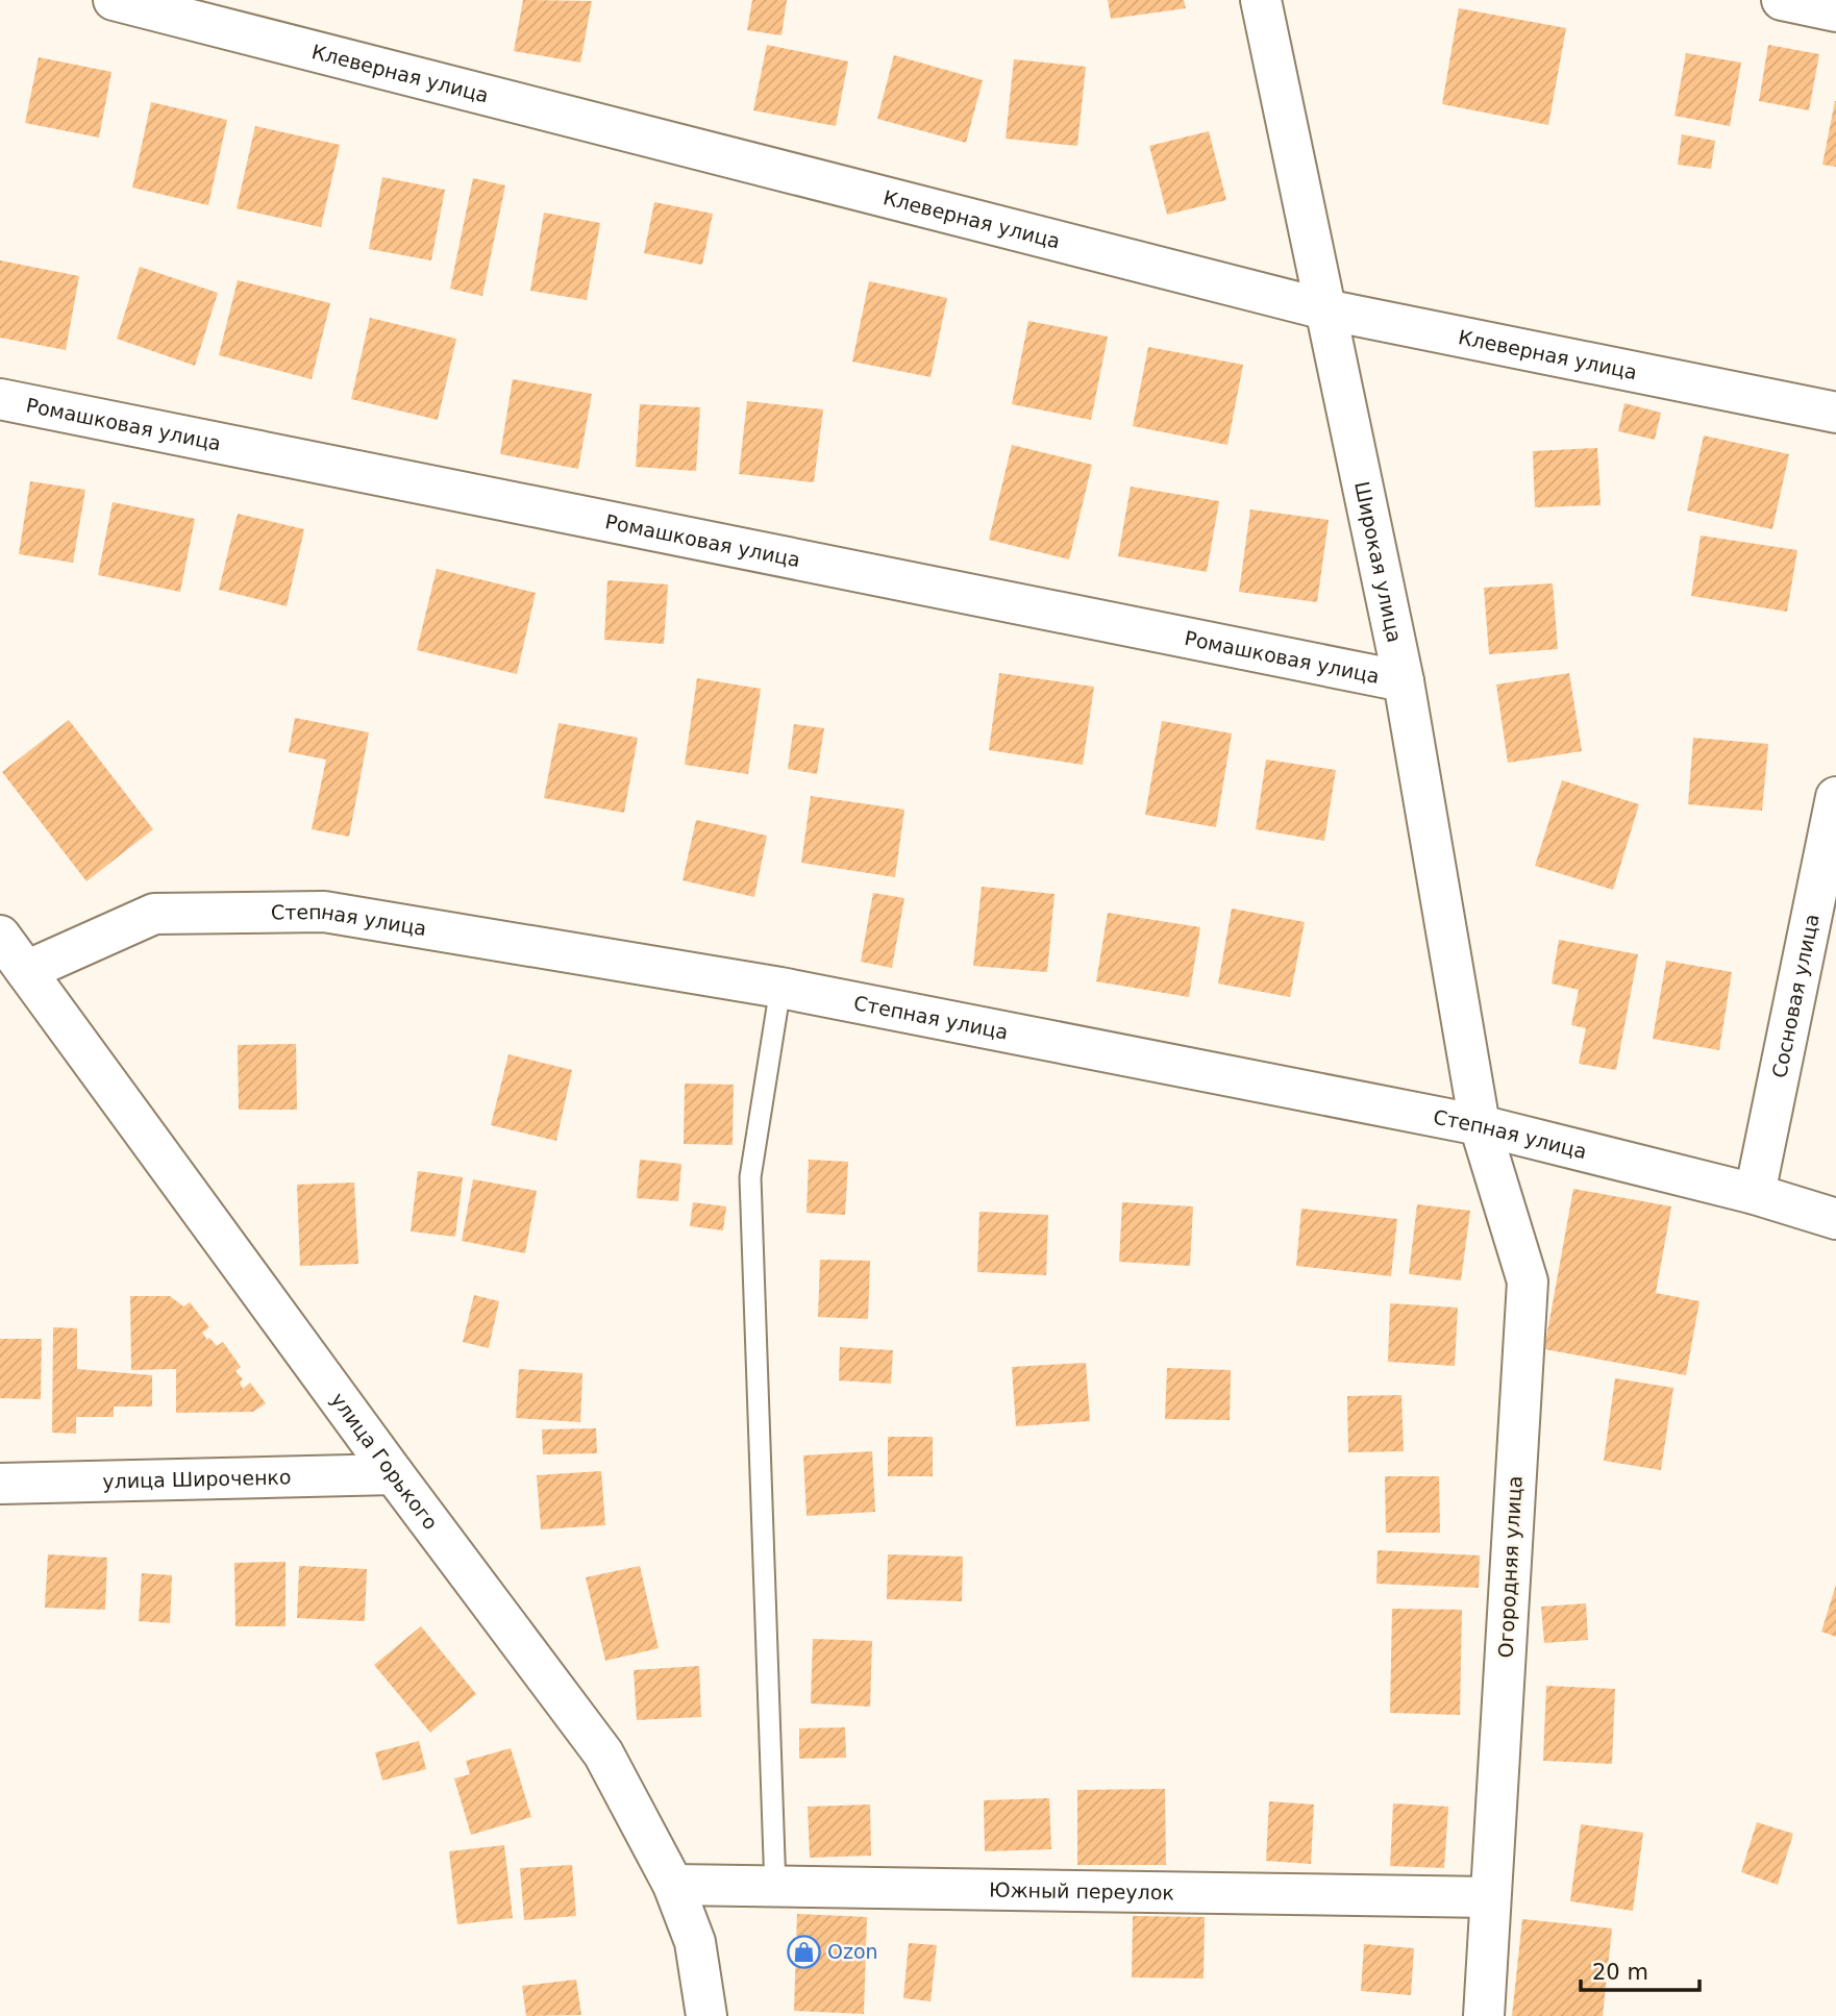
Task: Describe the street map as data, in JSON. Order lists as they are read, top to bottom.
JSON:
{
  "streets": {
    "street": [
      "Клеверная улица",
      "Ромашковая улица",
      "Широкая улица",
      "Степная улица",
      "Сосновая улица",
      "улица Горького",
      "улица Широченко",
      "Огородняя улица",
      "Южный переулок"
    ]
  },
  "crossings": [
    ["Клеверная улица", "Широкая улица"],
    ["Ромашковая улица", "Широкая улица"],
    ["Широкая улица", "Степная улица"],
    ["Широкая улица", "Огородняя улица"],
    ["Степная улица", "Сосновая улица"],
    ["Степная улица", "улица Горького"],
    ["Степная улица", "Огородняя улица"],
    ["улица Горького", "улица Широченко"],
    ["улица Горького", "Южный переулок"],
    ["Огородняя улица", "Южный переулок"]
  ],
  "places": {
    "shop": ["Ozon"]
  },
  "scale_bar": "20 m"
}
